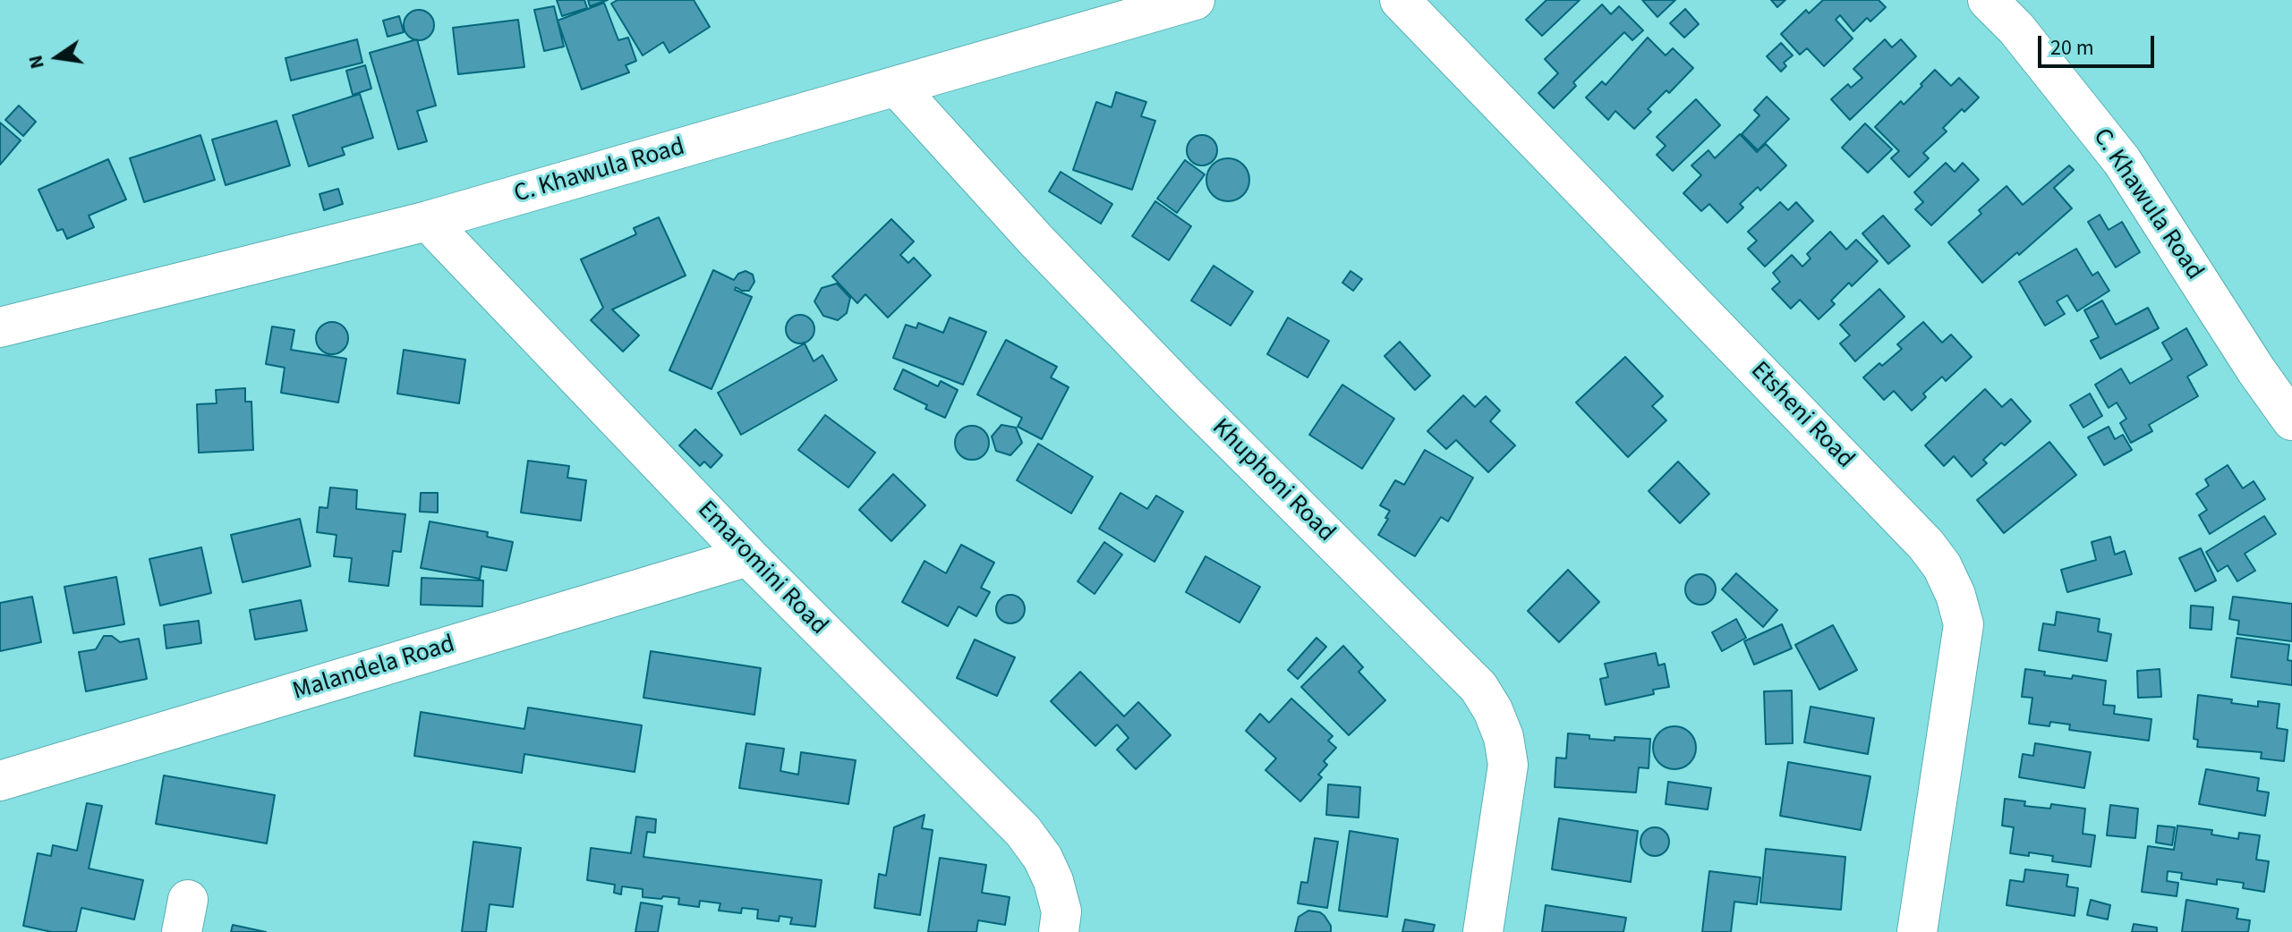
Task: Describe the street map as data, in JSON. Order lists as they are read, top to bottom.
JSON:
{
  "streets": {
    "street": [
      "C. Khawula Road",
      "Etsheni Road",
      "Khuphoni Road",
      "Emaromini Road",
      "Malandela Road"
    ]
  },
  "crossings": [
    ["C. Khawula Road", "Khuphoni Road"],
    ["C. Khawula Road", "Emaromini Road"],
    ["Emaromini Road", "Malandela Road"]
  ],
  "scale_bar": "20 m",
  "north": "left"
}
